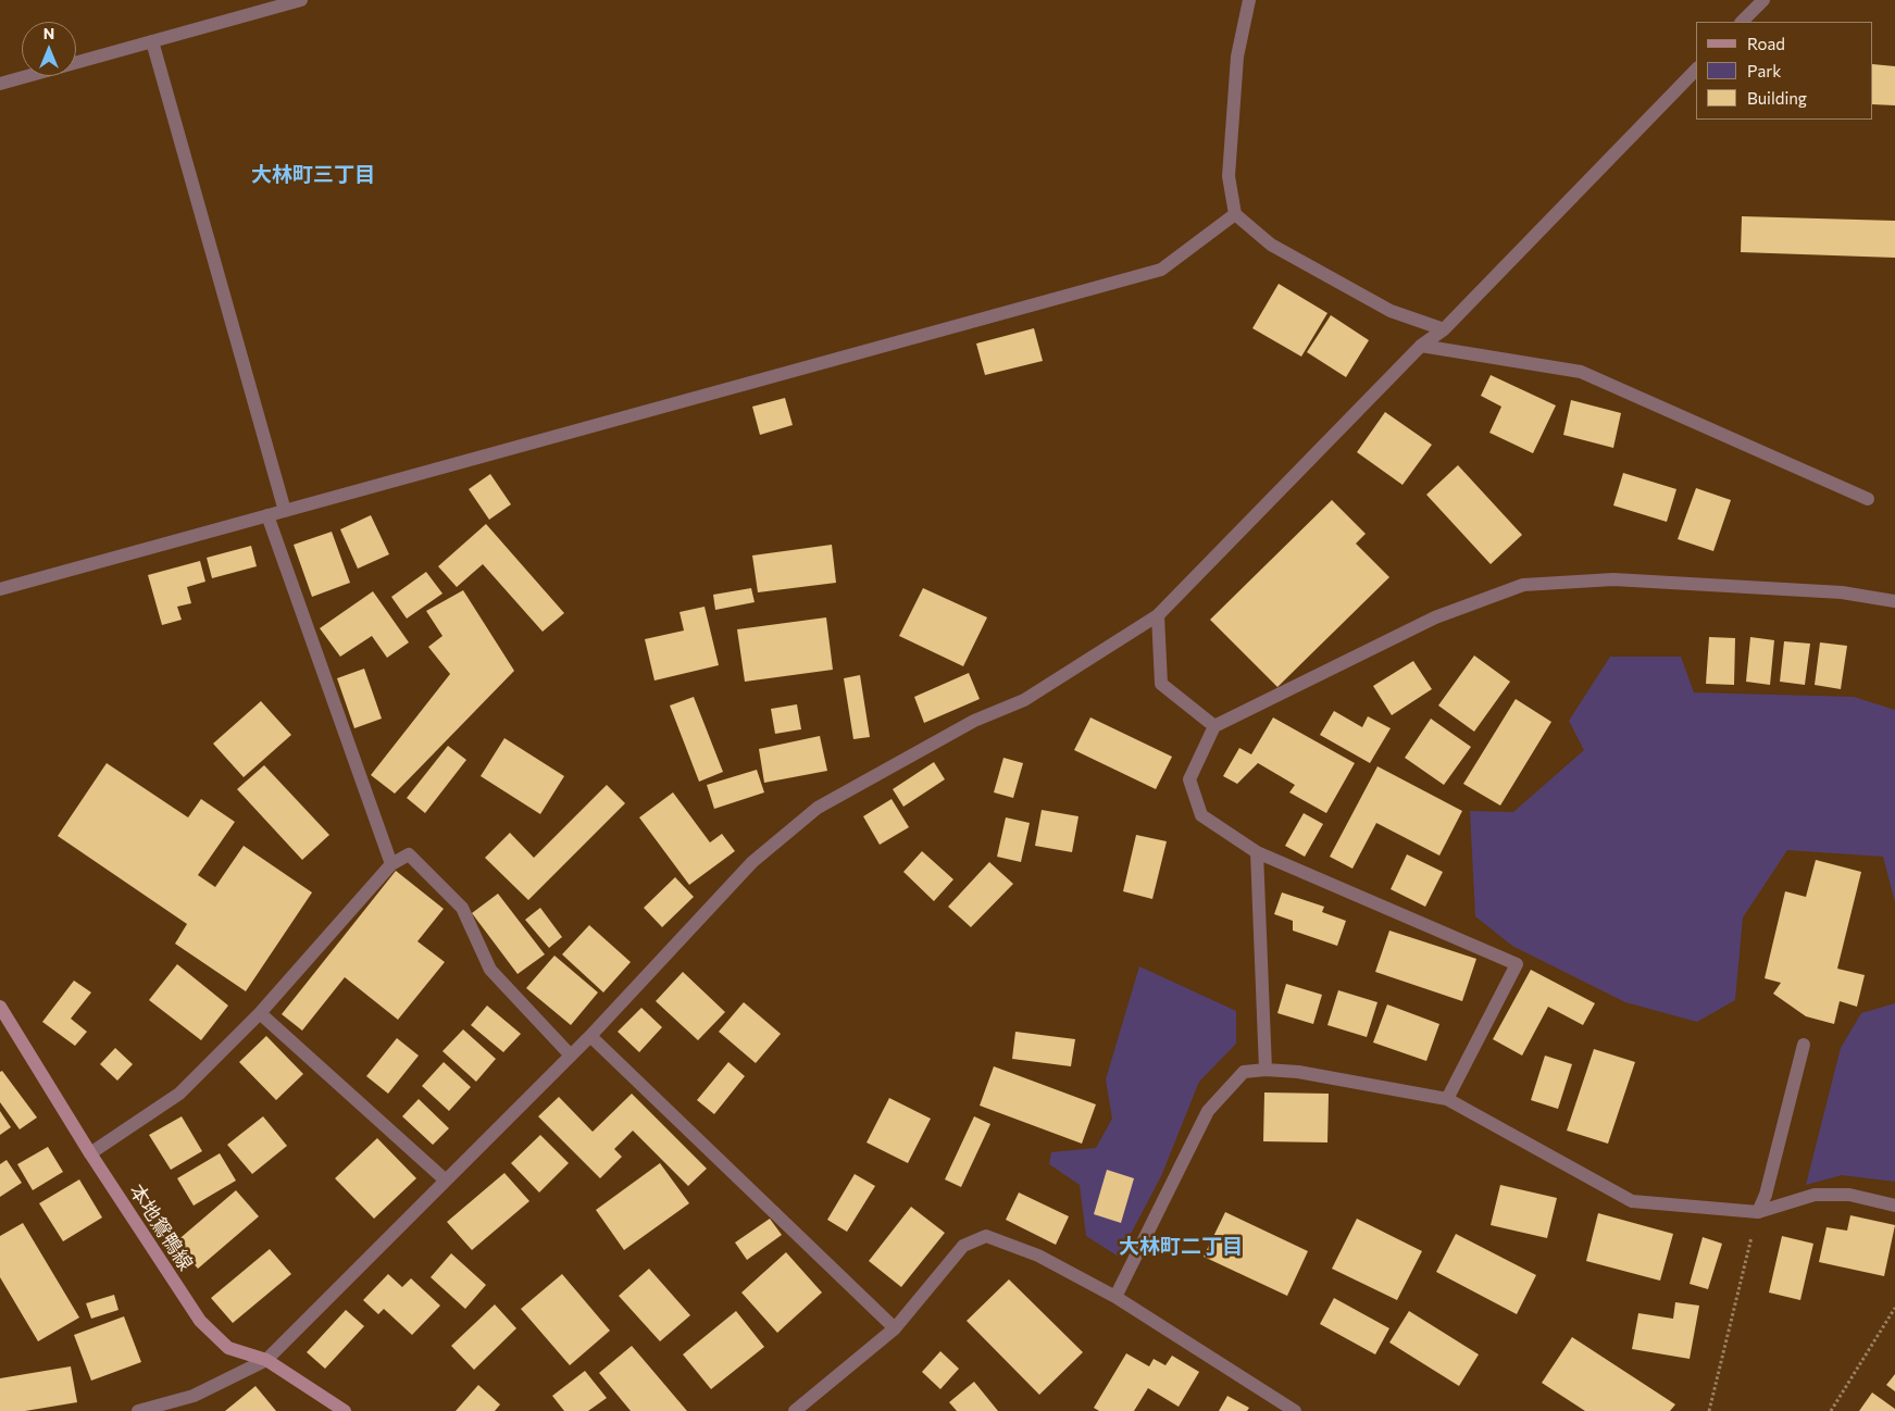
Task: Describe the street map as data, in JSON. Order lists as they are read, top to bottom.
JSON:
{
  "streets": {
    "main road": ["本地鴛鴨線"]
  },
  "districts": ["大林町三丁目", "大林町二丁目"],
  "legend": ["Road", "Park", "Building"],
  "north": "top"
}
